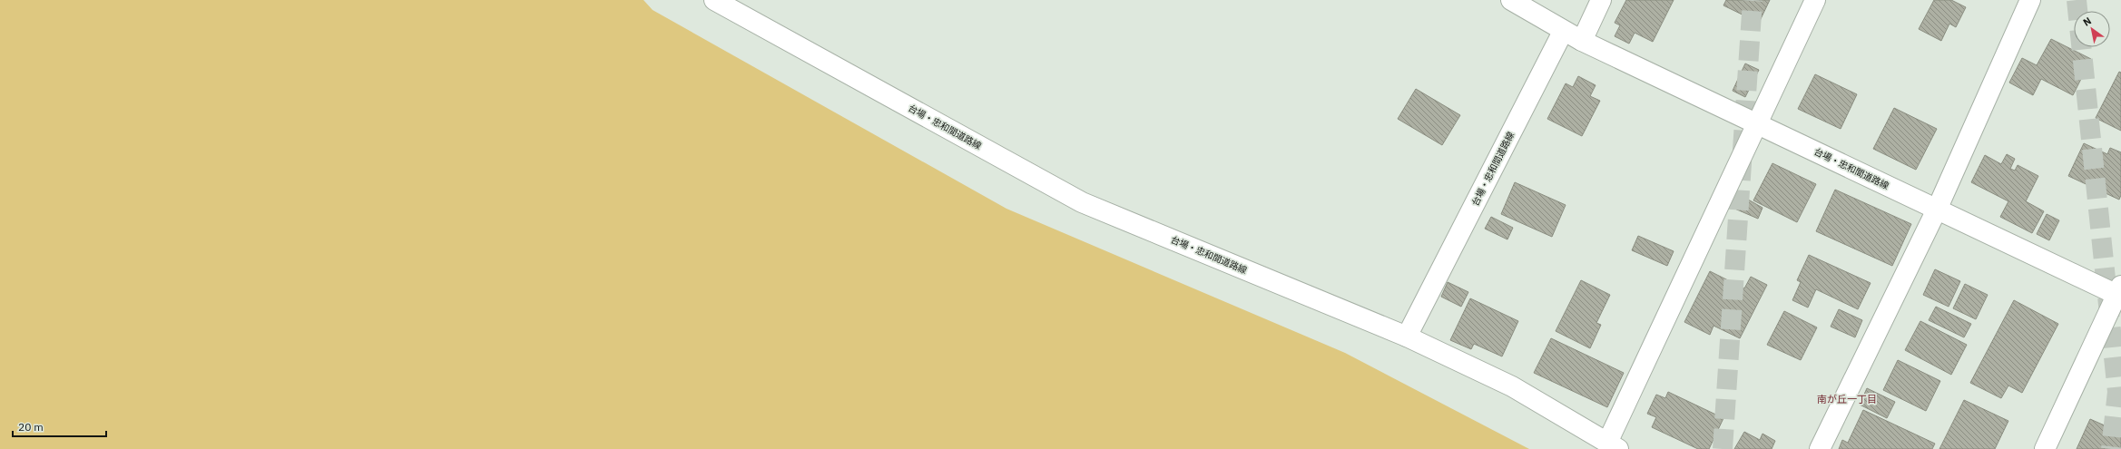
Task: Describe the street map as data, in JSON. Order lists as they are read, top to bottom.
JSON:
{
  "streets": {
    "street": ["台場・忠和間道路線"]
  },
  "districts": ["南が丘一丁目"],
  "scale_bar": "20 m",
  "north": "top left"
}
